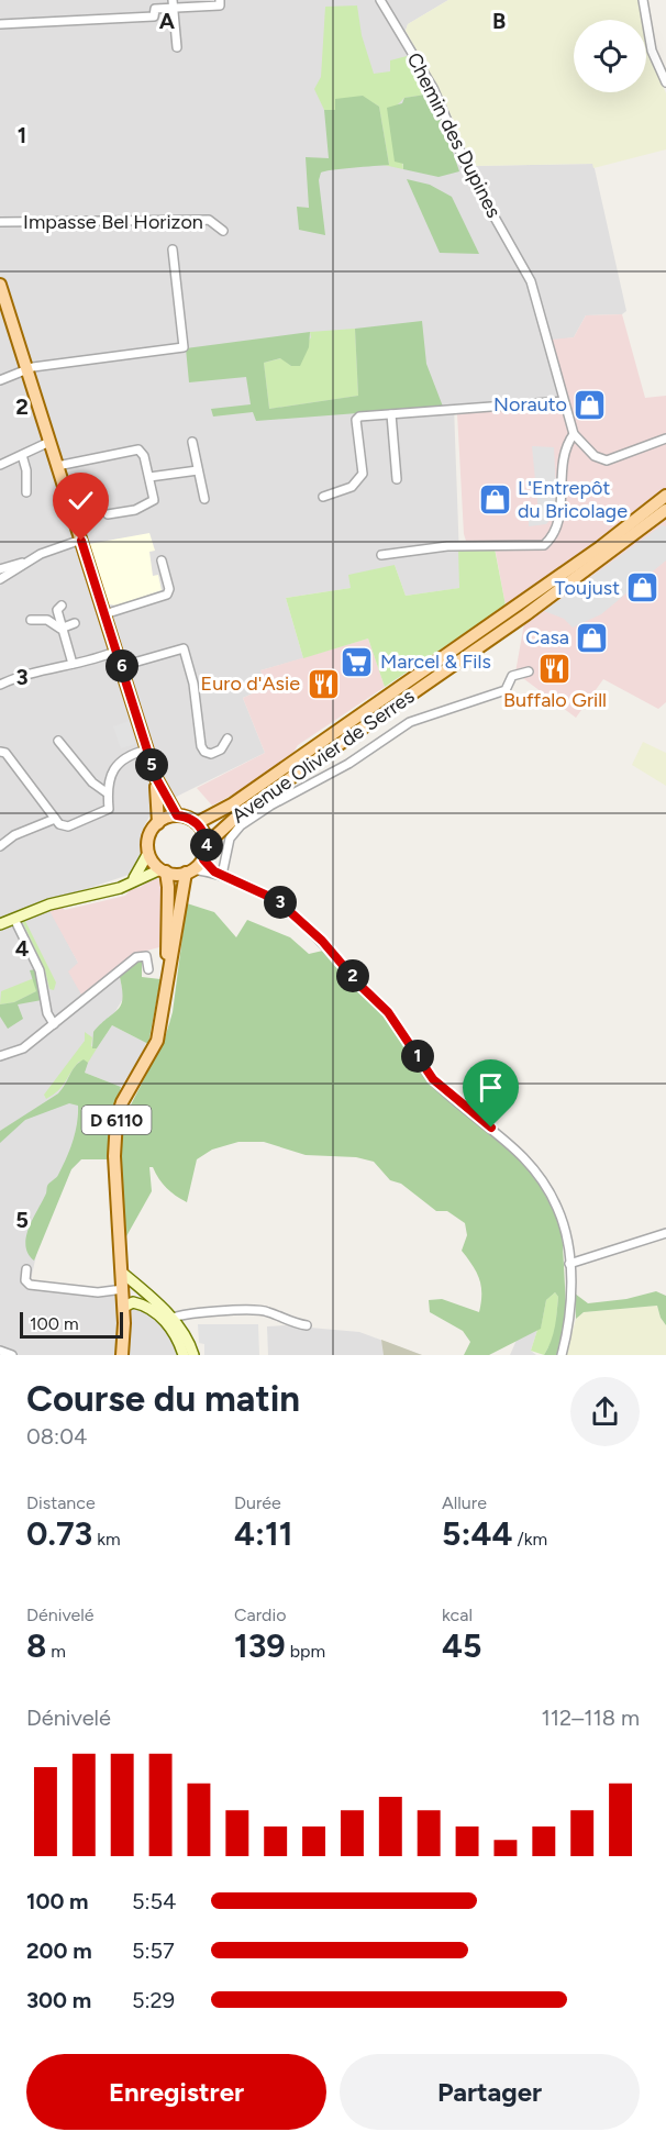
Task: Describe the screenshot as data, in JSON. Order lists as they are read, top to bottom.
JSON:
{
  "streets": {
    "main road": ["Avenue Olivier de Serres", "D 6110"],
    "street": ["Chemin des Dupines", "Impasse Bel Horizon"]
  },
  "crossings": [
    ["Avenue Olivier de Serres", "D 6110"]
  ],
  "places": {
    "shop": [
      "Norauto",
      "L'Entrepôt du Bricolage",
      "Toujust",
      "Casa"
    ],
    "supermarket": ["Marcel & Fils"],
    "restaurant": ["Buffalo Grill", "Euro d'Asie"]
  },
  "scale_bar": "100 m",
  "page": {
    "pins": [
      "6",
      "5",
      "4",
      "3",
      "2",
      "1"
    ],
    "scale": "100 m",
    "heading": ["Course du matin", "08:04"],
    "stats": [
      ["Distance", "0.73 km"],
      ["Durée", "4:11"],
      ["Allure", "5:44 /km"],
      ["Dénivelé", "8 m"],
      ["Cardio", "139 bpm"],
      ["kcal", "45"]
    ],
    "chart": ["Dénivelé", "112–118 m"],
    "list": [
      {
        "name": "100 m",
        "note": "5:54"
      },
      {
        "name": "200 m",
        "note": "5:57"
      },
      {
        "name": "300 m",
        "note": "5:29"
      }
    ],
    "buttons": ["Enregistrer", "Partager"]
  },
  "grid": {
    "columns": ["A", "B"],
    "rows": [
      "1",
      "2",
      "3",
      "4",
      "5"
    ]
  }
}
